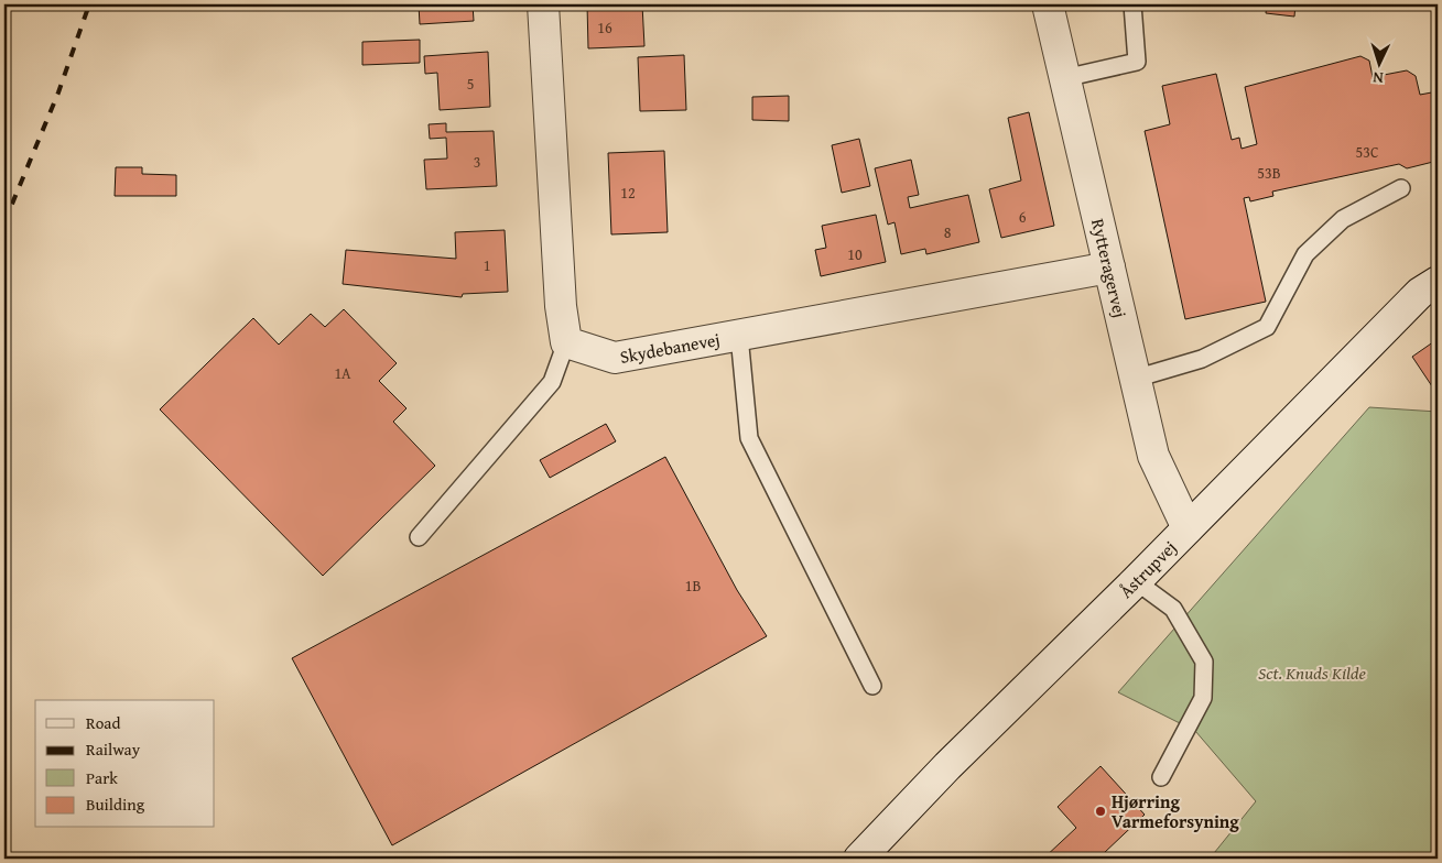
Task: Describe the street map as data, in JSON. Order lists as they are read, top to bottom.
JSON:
{
  "streets": {
    "street": ["Rytteragervej", "Skydebanevej", "Åstrupvej"]
  },
  "crossings": [
    ["Rytteragervej", "Skydebanevej"],
    ["Rytteragervej", "Åstrupvej"]
  ],
  "parks": ["Sct. Knuds Kilde"],
  "places": ["Hjørring Varmeforsyning"],
  "house_numbers": [
    "16",
    "5",
    "53C",
    "3",
    "53B",
    "12",
    "6",
    "8",
    "10",
    "1",
    "1A",
    "1B"
  ],
  "legend": [
    "Road",
    "Railway",
    "Park",
    "Building"
  ],
  "north": "bottom"
}
